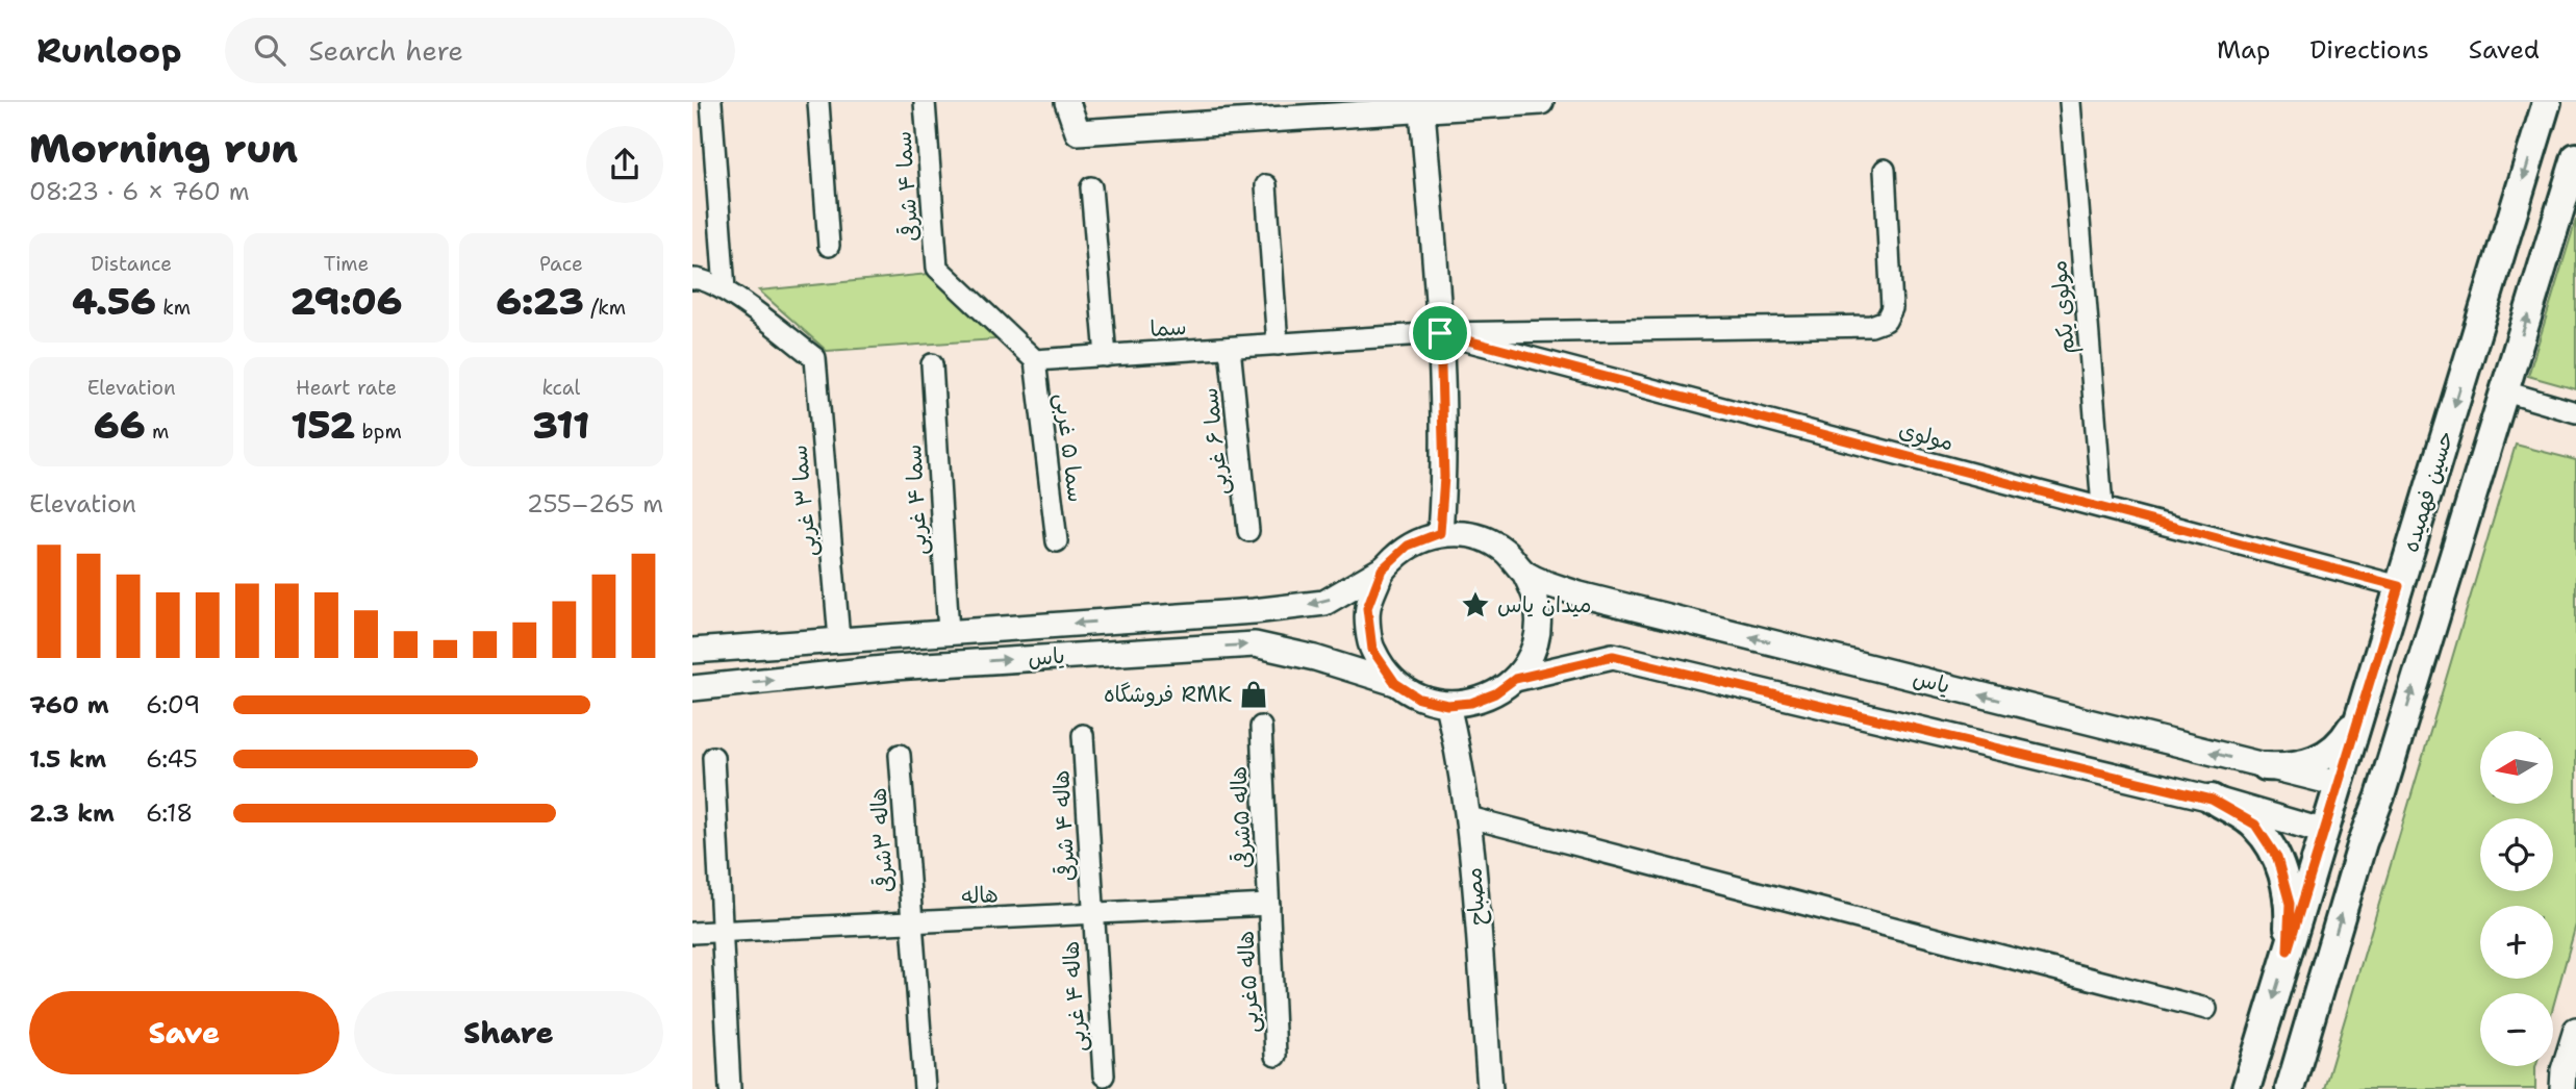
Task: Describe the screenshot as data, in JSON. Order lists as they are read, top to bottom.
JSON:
{
  "streets": {
    "main road": ["حسین فهمیده"],
    "street": [
      "سما ۴ شرقی",
      "مولوی یکم",
      "سما",
      "مولوی",
      "سما ۶ غربی",
      "سما ۵ غربی",
      "سما ۴ غربی",
      "سما ۳ غربی",
      "یاس",
      "هاله ۵شرقی",
      "هاله ۴ شرقی",
      "هاله ۳شرقی",
      "هاله",
      "مصباح",
      "هاله ۵غربی",
      "هاله ۴ غربی"
    ]
  },
  "crossings": [
    ["سما ۴ شرقی", "سما"],
    ["سما ۴ شرقی", "سما ۵ غربی"],
    ["مولوی یکم", "مولوی"],
    ["سما", "مولوی"],
    ["سما", "سما ۶ غربی"],
    ["سما", "سما ۵ غربی"],
    ["مولوی", "حسین فهمیده"],
    ["حسین فهمیده", "یاس"],
    ["سما ۴ غربی", "یاس"],
    ["سما ۳ غربی", "یاس"],
    ["یاس", "مصباح"],
    ["هاله ۵شرقی", "هاله"],
    ["هاله ۵شرقی", "هاله ۵غربی"],
    ["هاله ۴ شرقی", "هاله"],
    ["هاله ۴ شرقی", "هاله ۴ غربی"],
    ["هاله ۳شرقی", "هاله"],
    ["هاله", "هاله ۵غربی"],
    ["هاله", "هاله ۴ غربی"]
  ],
  "places": {
    "place": ["میدان یاس"],
    "shop": ["فروشگاه RMK"]
  },
  "north": "left",
  "page": {
    "header": "Runloop",
    "search": "Search here",
    "nav": ["Map", "Directions", "Saved"],
    "heading": ["Morning run", "08:23 · 6 × 760 m"],
    "stats": [
      ["Distance", "4.56 km"],
      ["Time", "29:06"],
      ["Pace", "6:23 /km"],
      ["Elevation", "66 m"],
      ["Heart rate", "152 bpm"],
      ["kcal", "311"]
    ],
    "chart": ["Elevation", "255–265 m"],
    "list": [
      {
        "name": "760 m",
        "note": "6:09"
      },
      {
        "name": "1.5 km",
        "note": "6:45"
      },
      {
        "name": "2.3 km",
        "note": "6:18"
      }
    ],
    "map_buttons": ["+", "−"],
    "buttons": ["Save", "Share"]
  }
}
